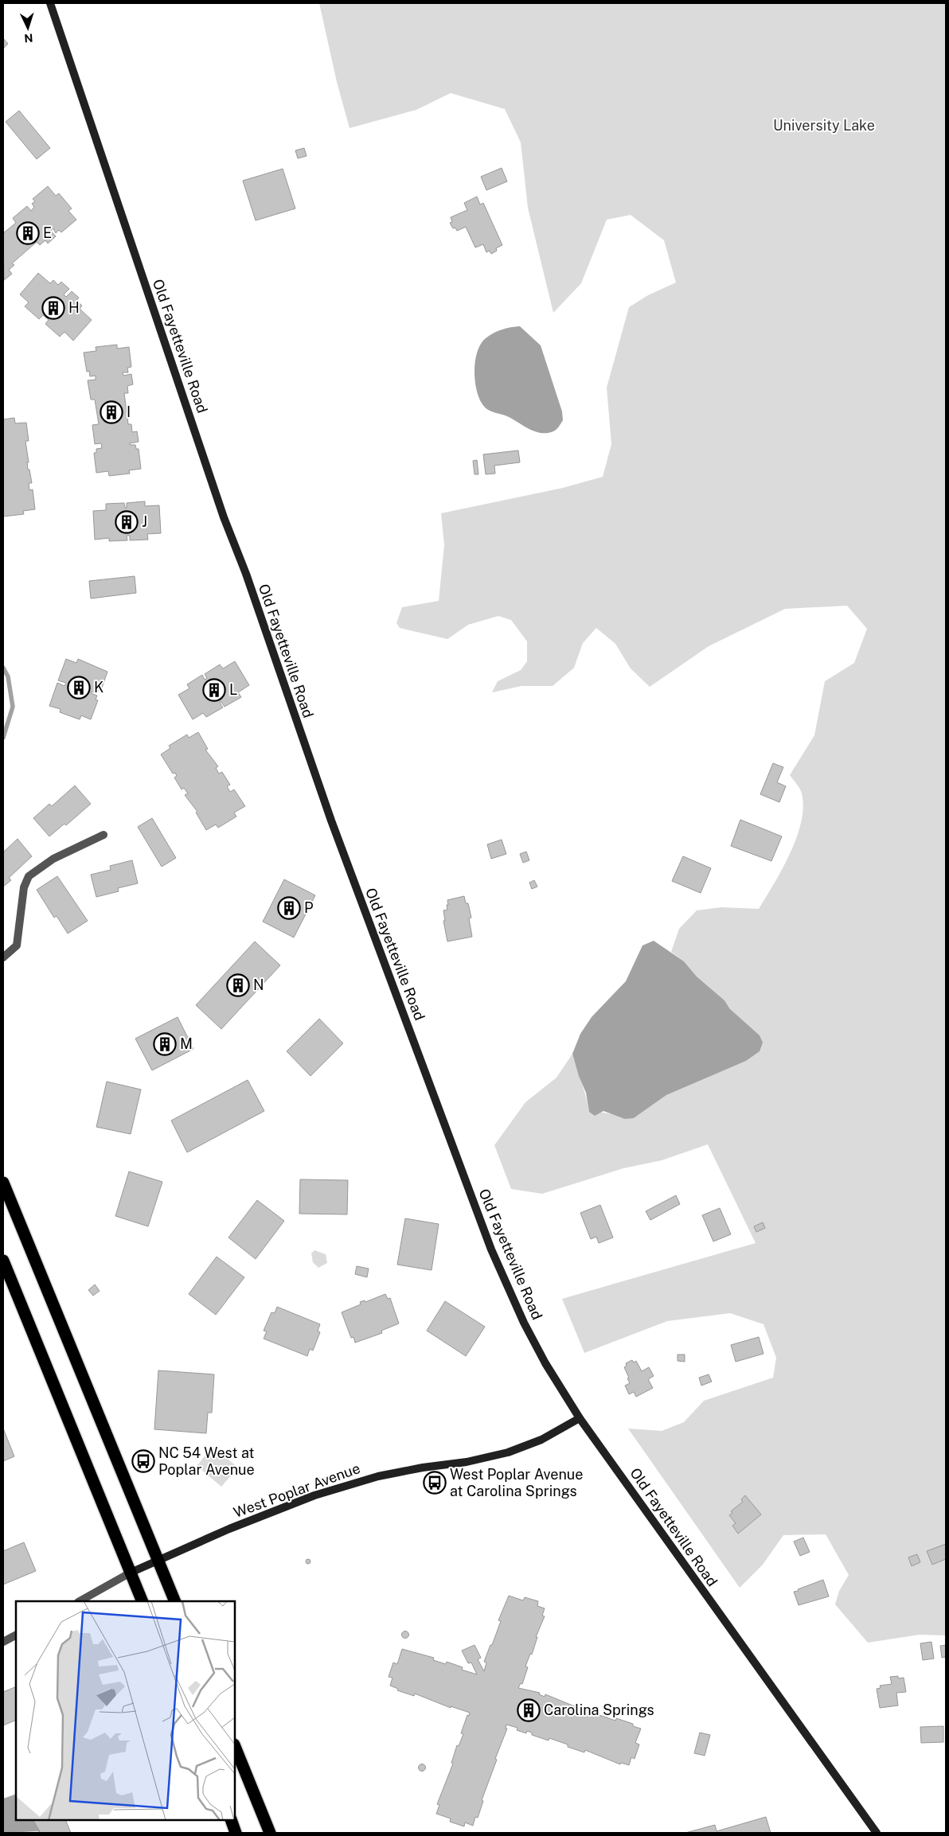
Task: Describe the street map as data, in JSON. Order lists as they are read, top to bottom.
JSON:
{
  "streets": {
    "street": ["Old Fayetteville Road", "West Poplar Avenue"]
  },
  "crossings": [
    ["Old Fayetteville Road", "West Poplar Avenue"]
  ],
  "parks": ["University Lake"],
  "places": {
    "building": [
      "E",
      "H",
      "I",
      "J",
      "K",
      "L",
      "P",
      "N",
      "M",
      "Carolina Springs"
    ],
    "bus stop": ["NC 54 West at Poplar Avenue", "West Poplar Avenue at Carolina Springs"]
  },
  "north": "bottom"
}
